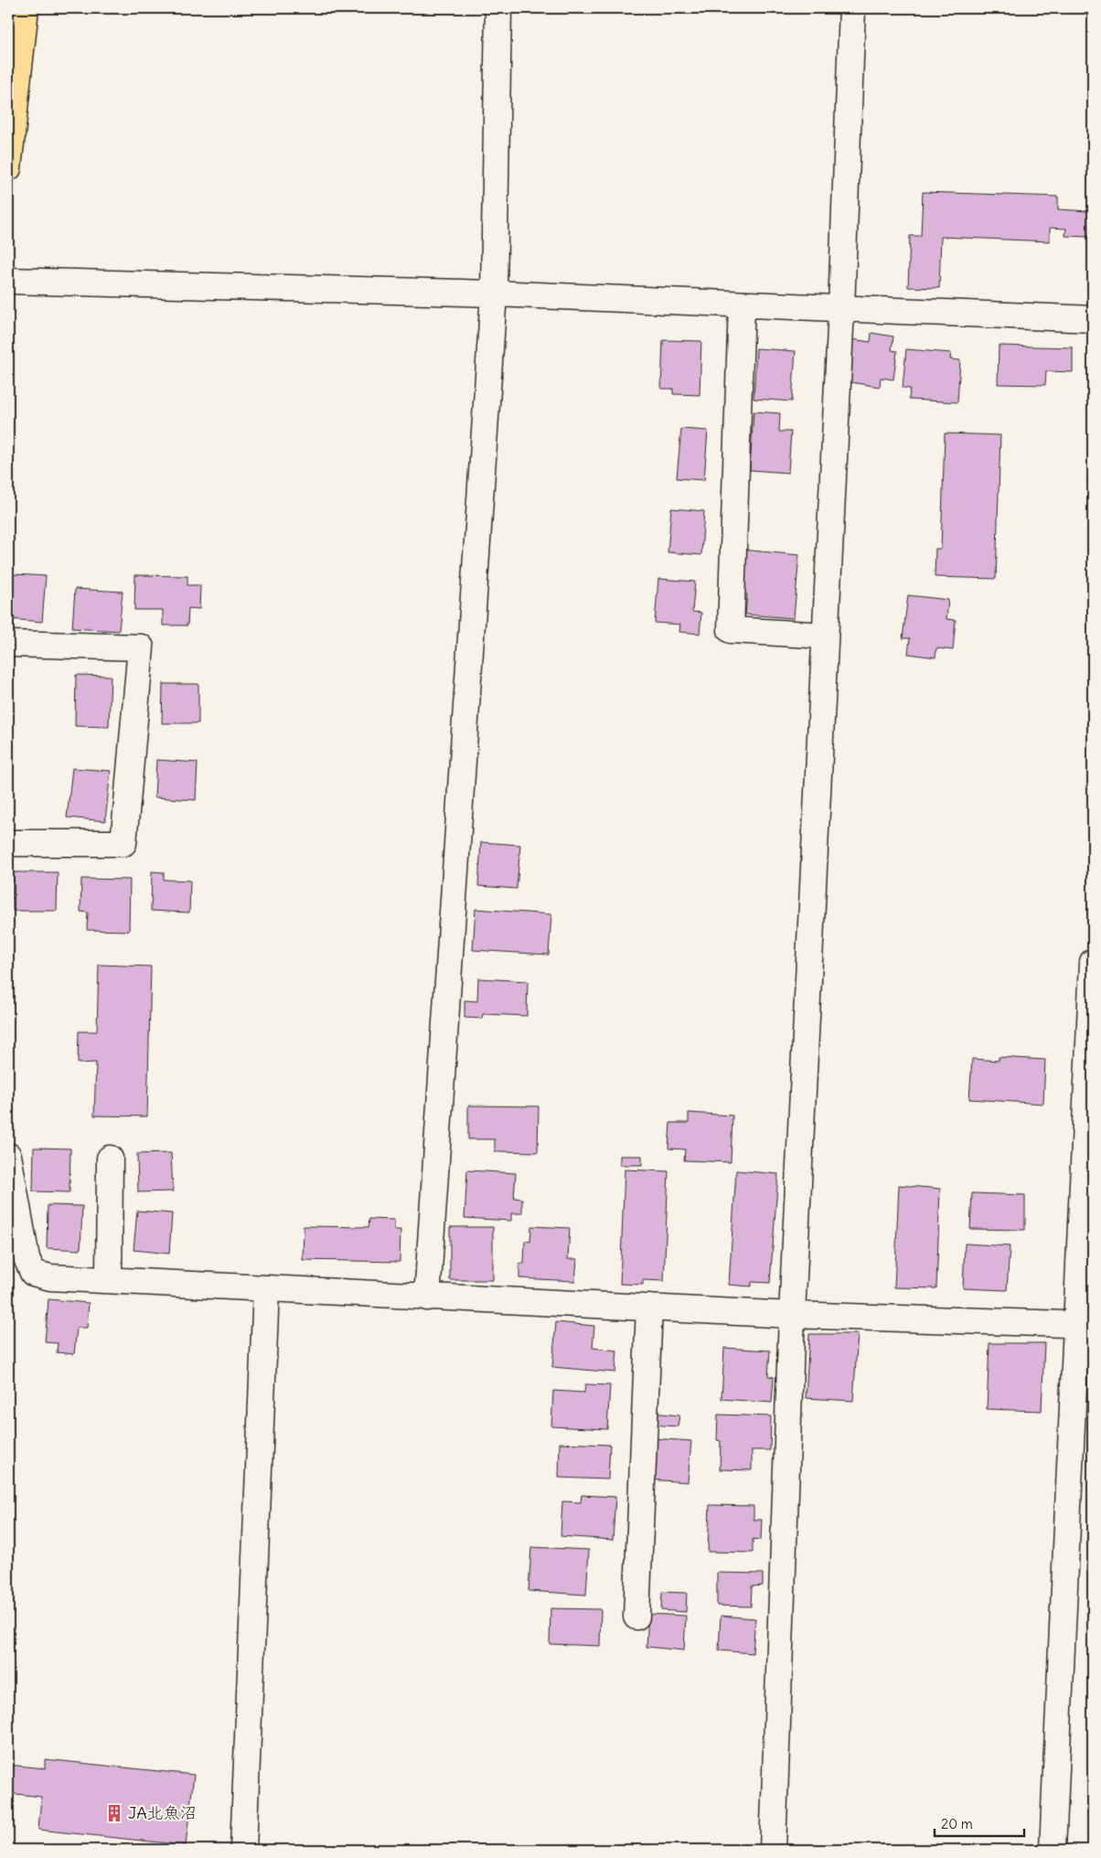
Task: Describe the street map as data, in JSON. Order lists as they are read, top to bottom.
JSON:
{
  "places": {
    "building": ["JA北魚沼"]
  },
  "scale_bar": "20 m"
}
